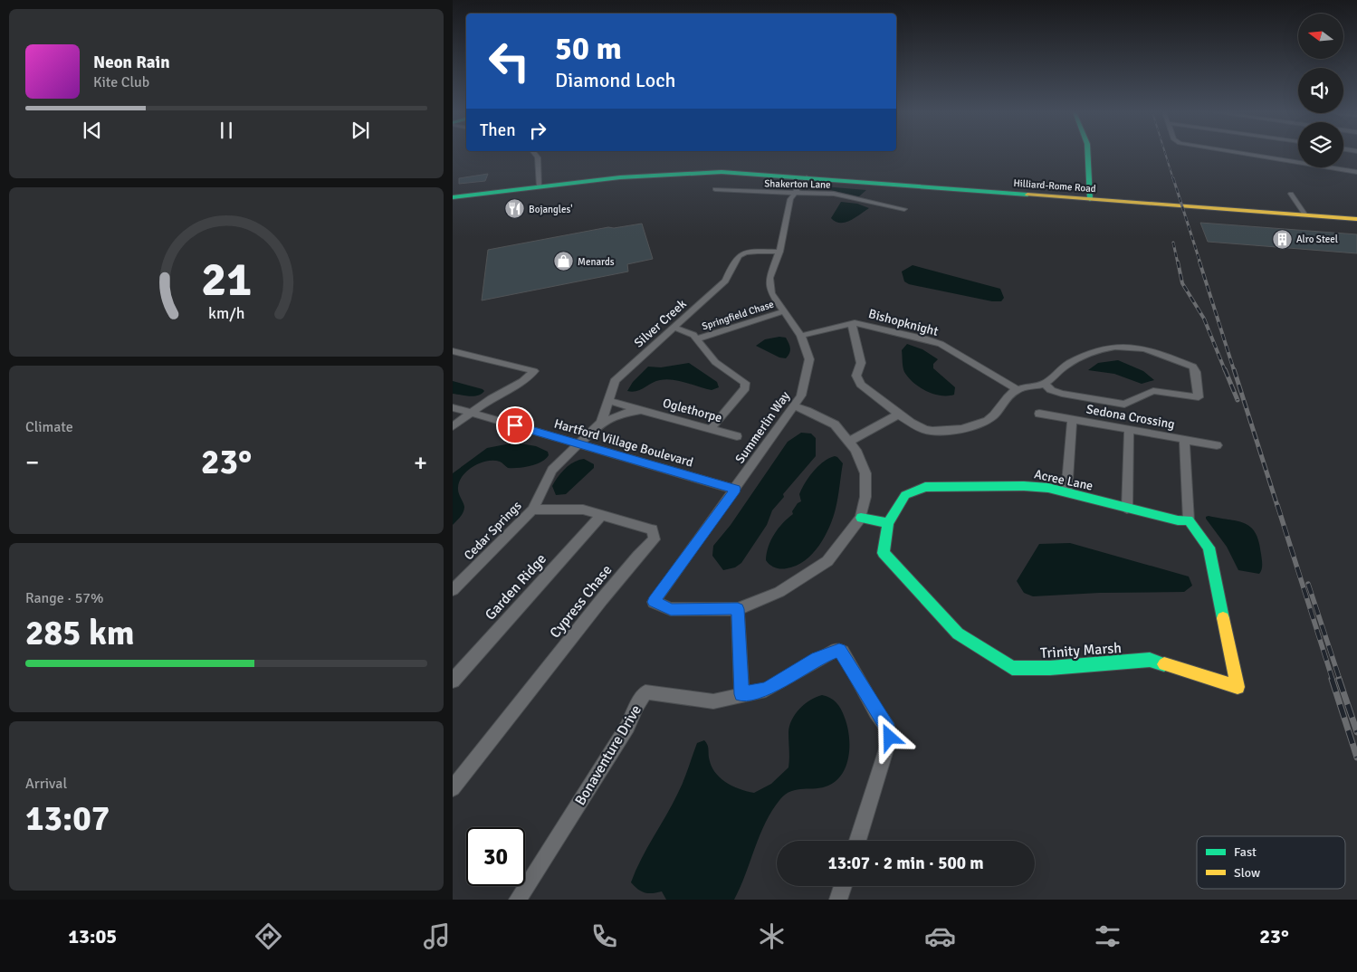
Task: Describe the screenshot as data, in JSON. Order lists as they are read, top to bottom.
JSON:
{
  "streets": {
    "main road": ["Hilliard-Rome Road", "Acree Lane", "Trinity Marsh"],
    "street": [
      "Shakerton Lane",
      "Springfield Chase",
      "Bishopknight",
      "Silver Creek",
      "Oglethorpe",
      "Sedona Crossing",
      "Summerlin Way",
      "Hartford Village Boulevard",
      "Cedar Springs",
      "Garden Ridge",
      "Cypress Chase",
      "Bonaventure Drive"
    ]
  },
  "crossings": [
    ["Shakerton Lane", "Summerlin Way"],
    ["Hilliard-Rome Road", "Summerlin Way"],
    ["Springfield Chase", "Summerlin Way"],
    ["Bishopknight", "Summerlin Way"],
    ["Silver Creek", "Oglethorpe"],
    ["Silver Creek", "Summerlin Way"],
    ["Silver Creek", "Hartford Village Boulevard"],
    ["Silver Creek", "Cedar Springs"],
    ["Summerlin Way", "Hartford Village Boulevard"],
    ["Hartford Village Boulevard", "Cedar Springs"],
    ["Acree Lane", "Trinity Marsh"],
    ["Cedar Springs", "Cypress Chase"],
    ["Garden Ridge", "Cypress Chase"]
  ],
  "places": {
    "restaurant": ["Bojangles'"],
    "building": ["Alro Steel"],
    "shop": ["Menards"]
  },
  "legend": ["Fast", "Slow"],
  "north": "left",
  "page": {
    "turn": ["50 m", "Diamond Loch"],
    "song": ["Neon Rain", "Kite Club"],
    "then": "Then",
    "tile": [
      "Climate",
      ["Range · 57%", "285 km"],
      ["Arrival", "13:07"]
    ],
    "heat": ["−", "23°", "+"],
    "limit": "30",
    "trip": "13:07 · 2 min · 500 m",
    "tabs": ["13:05", "23°"],
    "gauge": ["21", "km/h"]
  }
}
